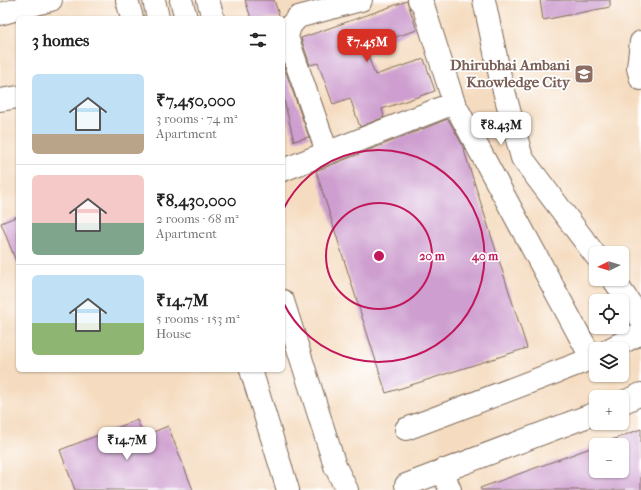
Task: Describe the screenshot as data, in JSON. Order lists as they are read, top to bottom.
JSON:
{
  "places": {
    "school or university": ["Dhirubhai Ambani Knowledge City"]
  },
  "north": "left",
  "page": {
    "heading": "3 homes",
    "price": ["₹7.45M", "₹8.43M", "₹14.7M"],
    "list": [
      {
        "name": "₹7,450,000",
        "note": "3 rooms · 74 m² · Apartment"
      },
      {
        "name": "₹8,430,000",
        "note": "2 rooms · 68 m² · Apartment"
      },
      {
        "name": "₹14.7M",
        "note": "5 rooms · 153 m² · House"
      }
    ],
    "map_buttons": ["+", "−"]
  },
  "rings": ["20 m", "40 m"]
}
